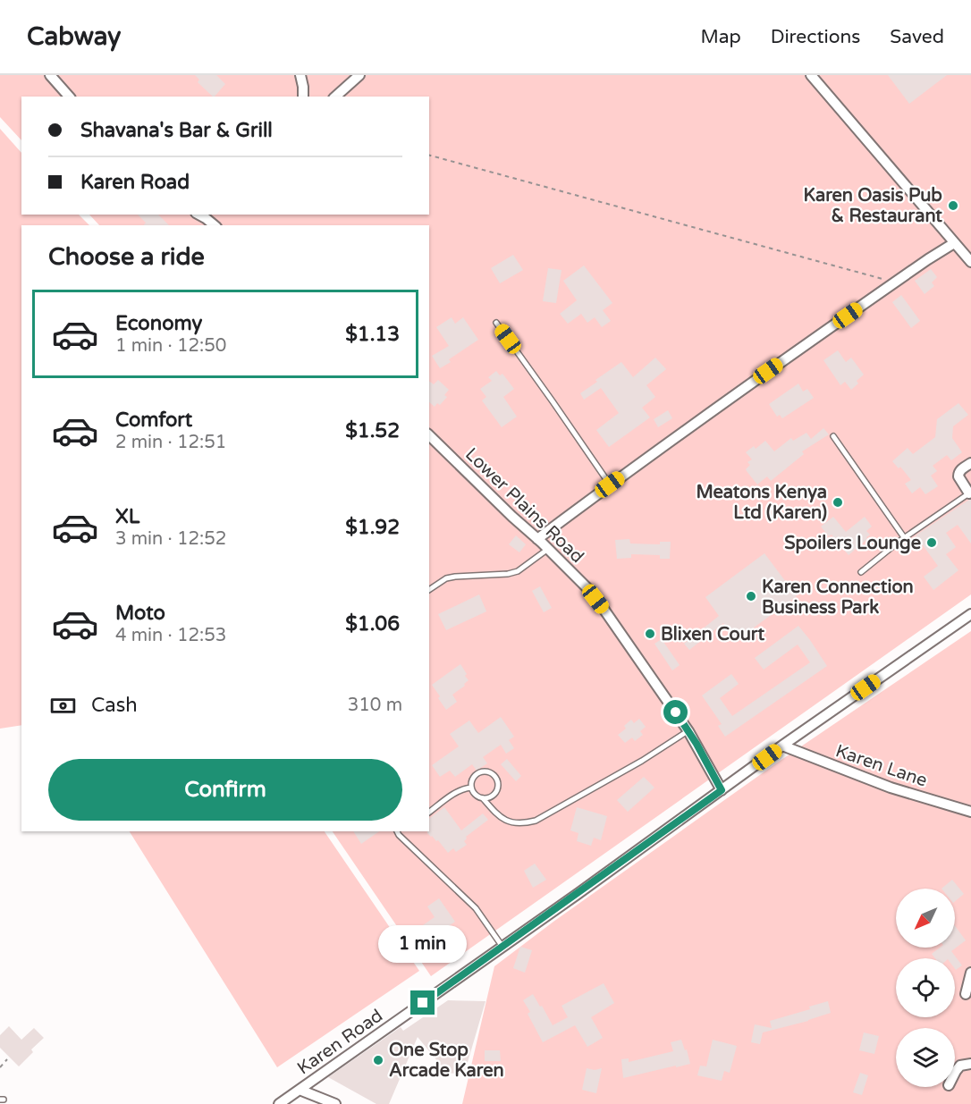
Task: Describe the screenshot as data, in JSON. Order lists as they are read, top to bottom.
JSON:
{
  "streets": {
    "street": ["Lower Plains Road", "Karen Lane", "Karen Road"]
  },
  "crossings": [
    ["Lower Plains Road", "Karen Road"],
    ["Karen Lane", "Karen Road"]
  ],
  "places": [
    "Karen Oasis Pub & Restaurant",
    "Meatons Kenya Ltd (Karen)",
    "Spoilers Lounge",
    "Karen Connection Business Park",
    "Blixen Court",
    "One Stop Arcade Karen"
  ],
  "north": "bottom left",
  "page": {
    "header": "Cabway",
    "nav": ["Map", "Directions", "Saved"],
    "banner": ["Shavana's Bar & Grill", "Karen Road"],
    "heading": "Choose a ride",
    "list": [
      {
        "name": "Economy",
        "note": "1 min · 12:50",
        "value": "$1.13"
      },
      {
        "name": "Comfort",
        "note": "2 min · 12:51",
        "value": "$1.52"
      },
      {
        "name": "XL",
        "note": "3 min · 12:52",
        "value": "$1.92"
      },
      {
        "name": "Moto",
        "note": "4 min · 12:53",
        "value": "$1.06"
      }
    ],
    "pay": ["Cash", "310 m"],
    "buttons": "Confirm",
    "bubble": "1 min"
  }
}
